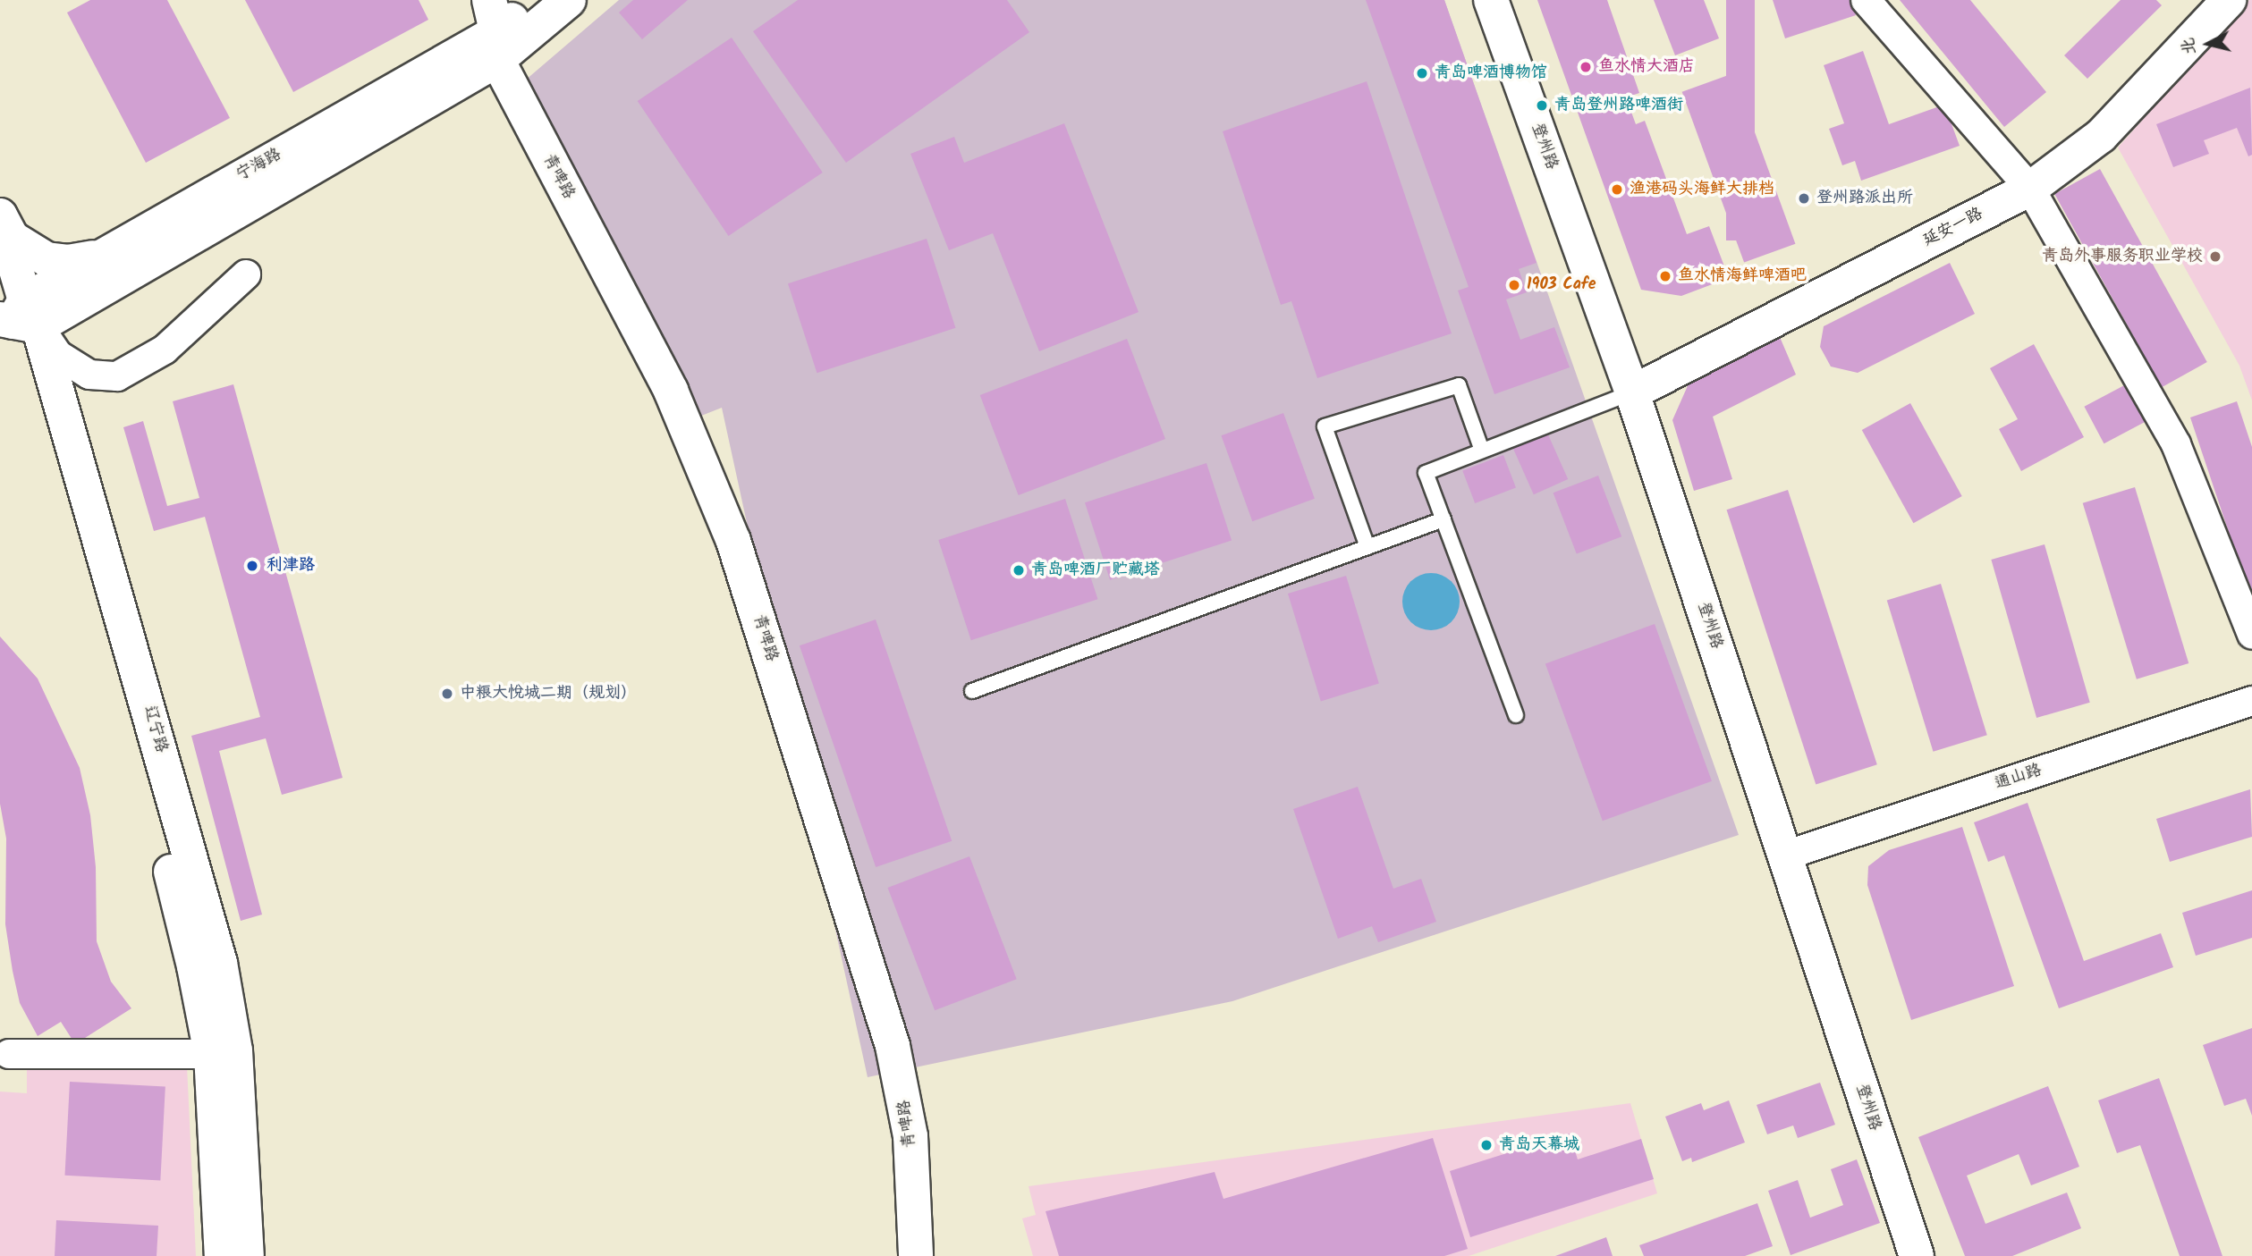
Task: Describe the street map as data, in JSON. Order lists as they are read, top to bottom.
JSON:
{
  "streets": {
    "main road": [
      "登州路",
      "宁海路",
      "青啤路",
      "延安一路",
      "辽宁路"
    ],
    "street": ["通山路"]
  },
  "crossings": [
    ["登州路", "延安一路"],
    ["登州路", "通山路"],
    ["宁海路", "青啤路"],
    ["宁海路", "辽宁路"]
  ],
  "places": [
    "鱼水情大酒店",
    "青岛啤酒博物馆",
    "青岛登州路啤酒街",
    "渔港码头海鲜大排档",
    "登州路派出所",
    "青岛外事服务职业学校",
    "鱼水情海鲜啤酒吧",
    "1903 Cafe",
    "利津路",
    "青岛啤酒厂贮藏塔",
    "中粮大悦城二期（规划）",
    "青岛天幕城"
  ],
  "north": "left"
}
